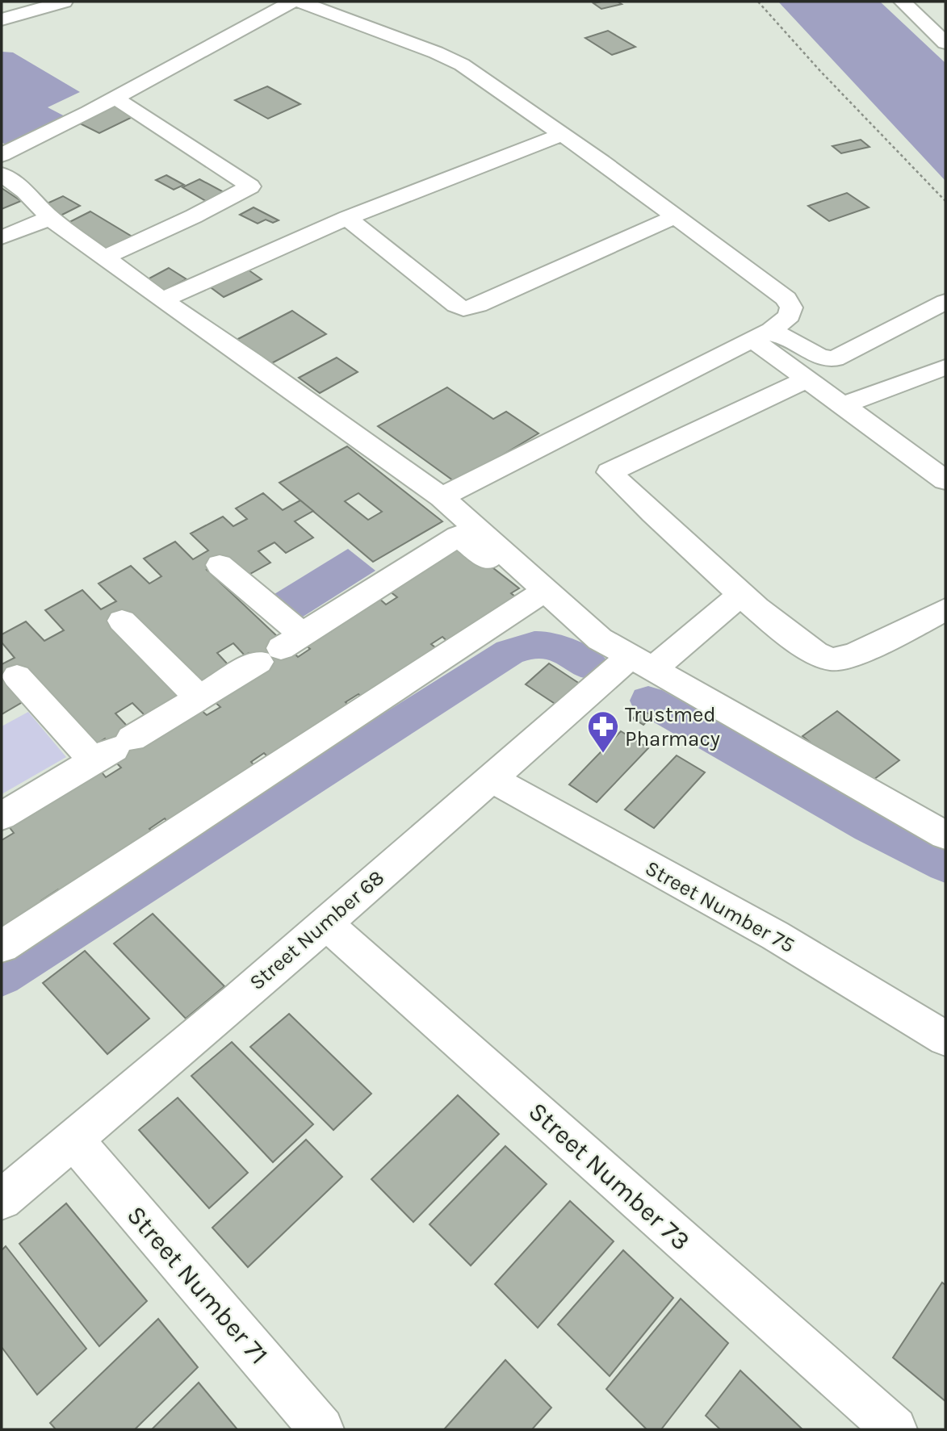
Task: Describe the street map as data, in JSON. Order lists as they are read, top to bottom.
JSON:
{
  "streets": {
    "street": [
      "Street Number 75",
      "Street Number 68",
      "Street Number 73",
      "Street Number 71"
    ]
  },
  "crossings": [
    ["Street Number 75", "Street Number 68"],
    ["Street Number 68", "Street Number 73"],
    ["Street Number 68", "Street Number 71"]
  ],
  "places": {
    "pharmacy": ["Trustmed Pharmacy"]
  }
}
